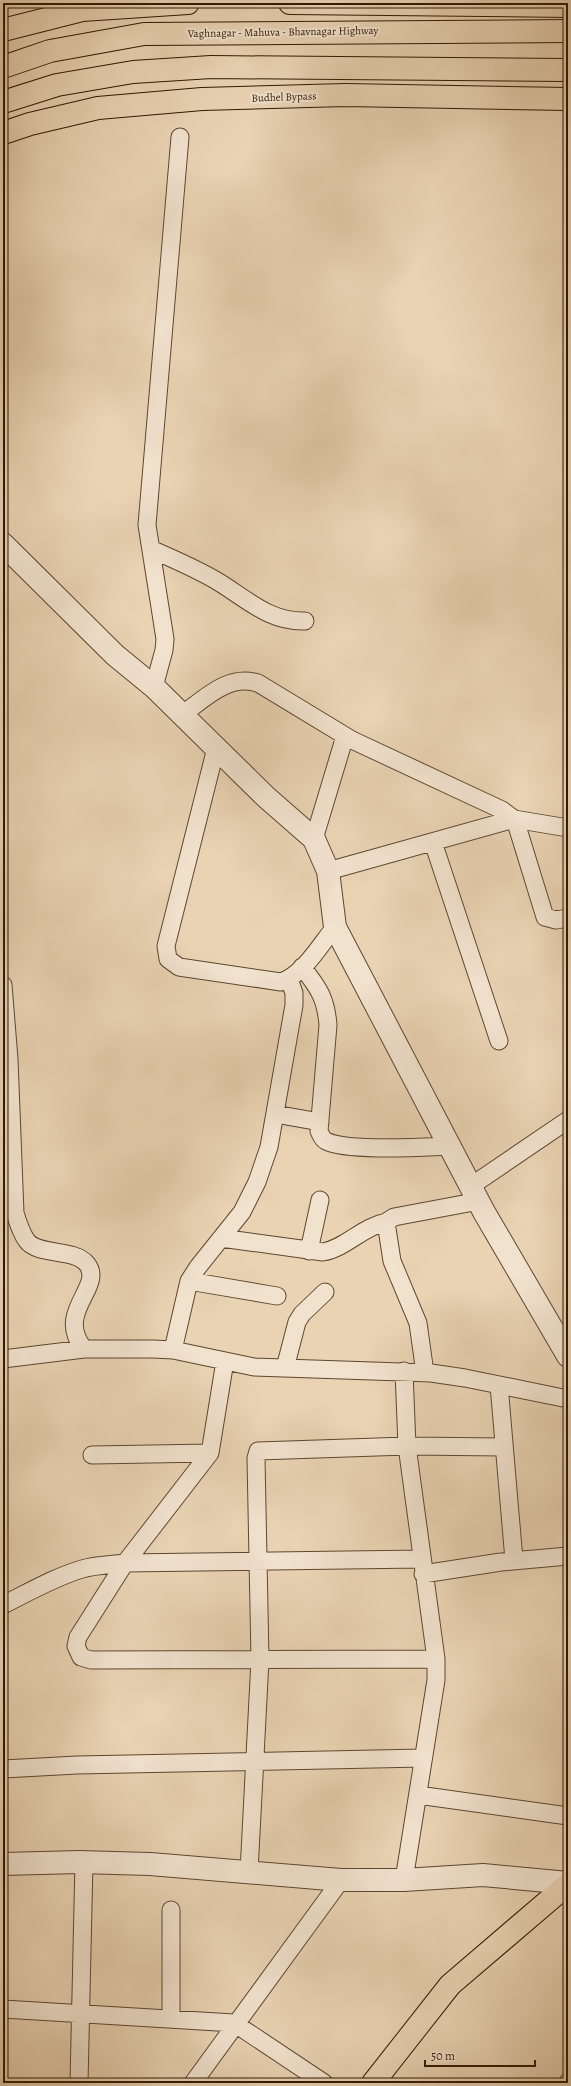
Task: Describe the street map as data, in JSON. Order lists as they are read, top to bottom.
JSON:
{
  "streets": {
    "main road": ["Vaghnagar - Mahuva - Bhavnagar Highway", "Budhel Bypass"]
  },
  "scale_bar": "50 m"
}
